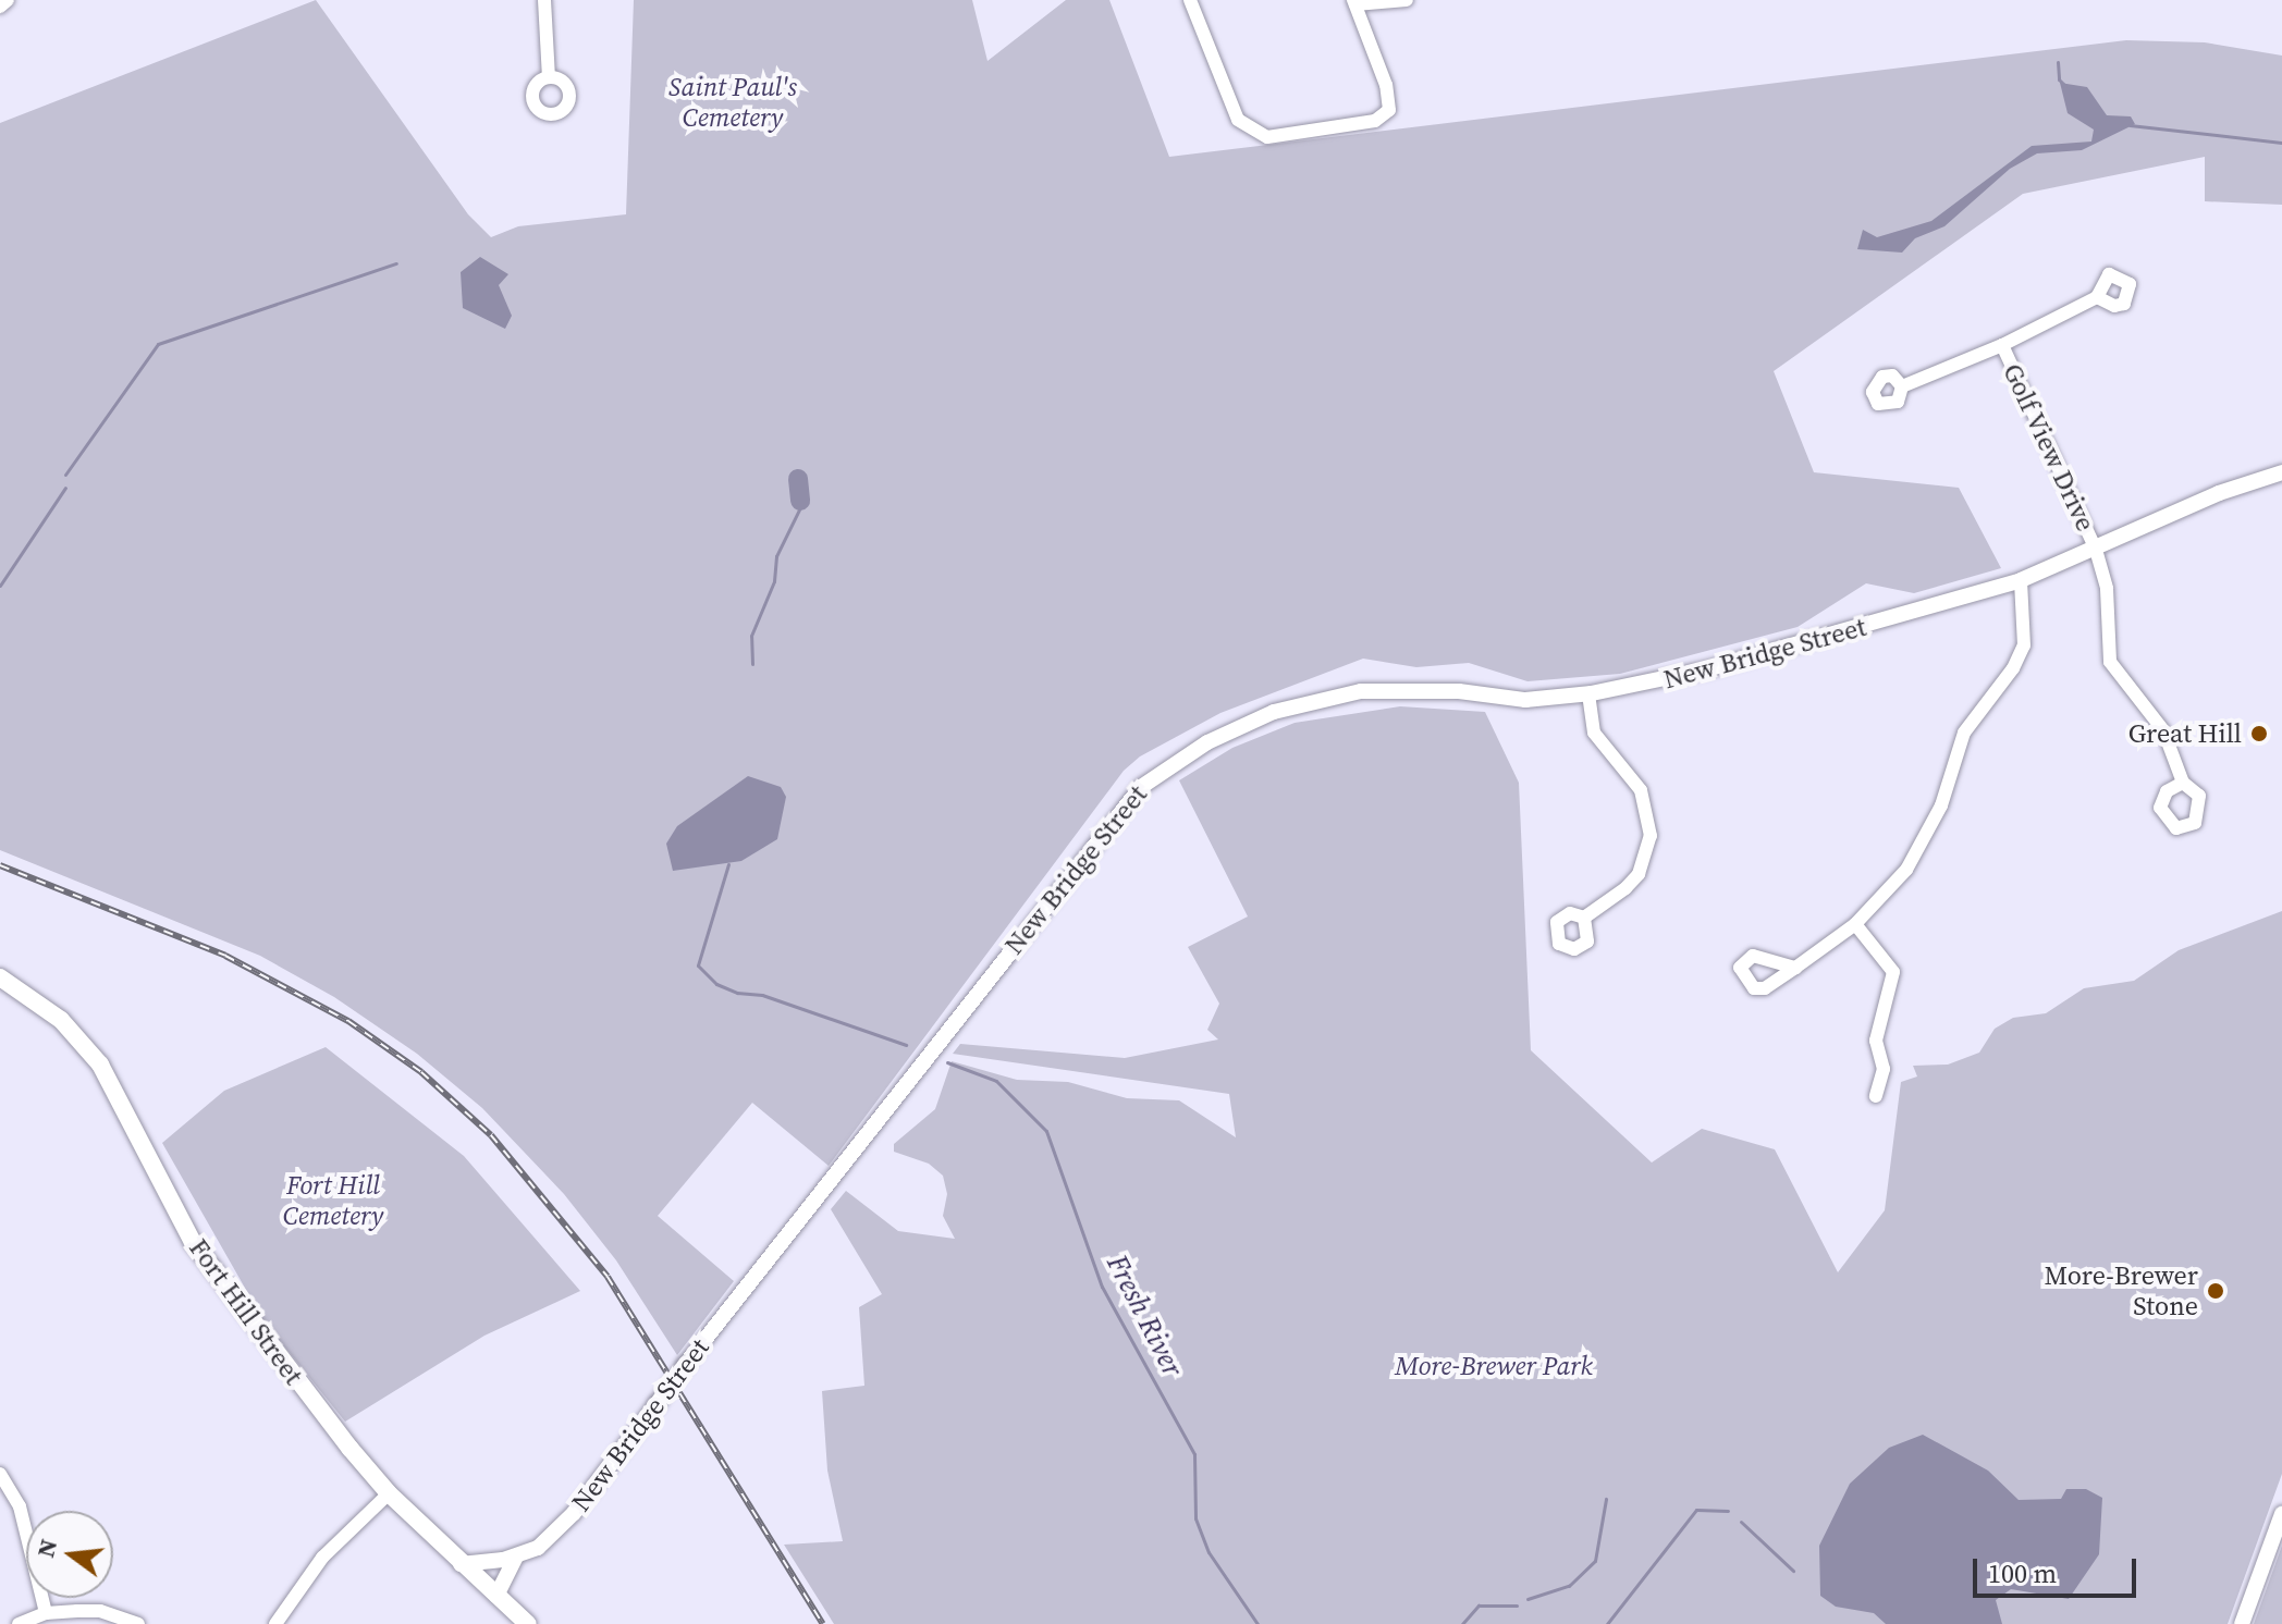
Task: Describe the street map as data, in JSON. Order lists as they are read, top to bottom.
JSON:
{
  "streets": {
    "main road": ["Fort Hill Street"],
    "street": ["Golf View Drive", "New Bridge Street"]
  },
  "crossings": [
    ["Golf View Drive", "New Bridge Street"],
    ["New Bridge Street", "Fort Hill Street"]
  ],
  "water": ["Fresh River"],
  "parks": ["Saint Paul's Cemetery", "Fort Hill Cemetery", "More-Brewer Park"],
  "places": ["Great Hill", "More-Brewer Stone"],
  "scale_bar": "100 m",
  "north": "left"
}
